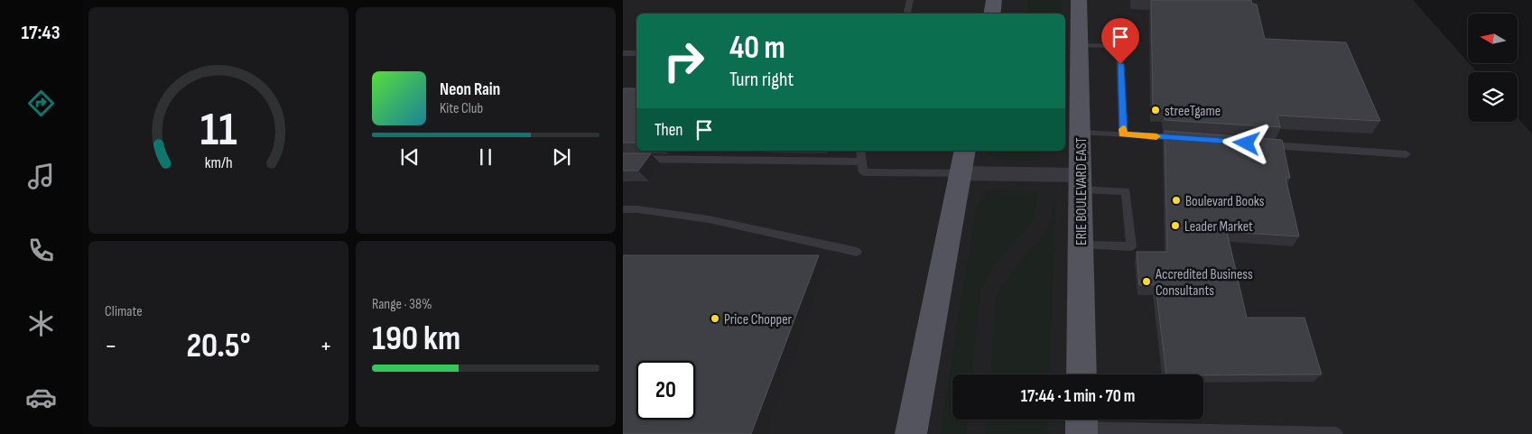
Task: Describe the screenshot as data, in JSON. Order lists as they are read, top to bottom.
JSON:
{
  "streets": {
    "main road": ["ERIE BOULEVARD EAST"]
  },
  "places": [
    "streeTgame",
    "Boulevard Books",
    "Leader Market",
    "Accredited Business Consultants",
    "Price Chopper"
  ],
  "north": "left",
  "page": {
    "tabs": "17:43",
    "turn": ["40 m", "Turn right"],
    "song": ["Neon Rain", "Kite Club"],
    "then": "Then",
    "tile": [
      "Climate",
      ["Range · 38%", "190 km"]
    ],
    "heat": ["−", "20.5°", "+"],
    "limit": "20",
    "trip": "17:44 · 1 min · 70 m",
    "gauge": ["11", "km/h"]
  }
}
